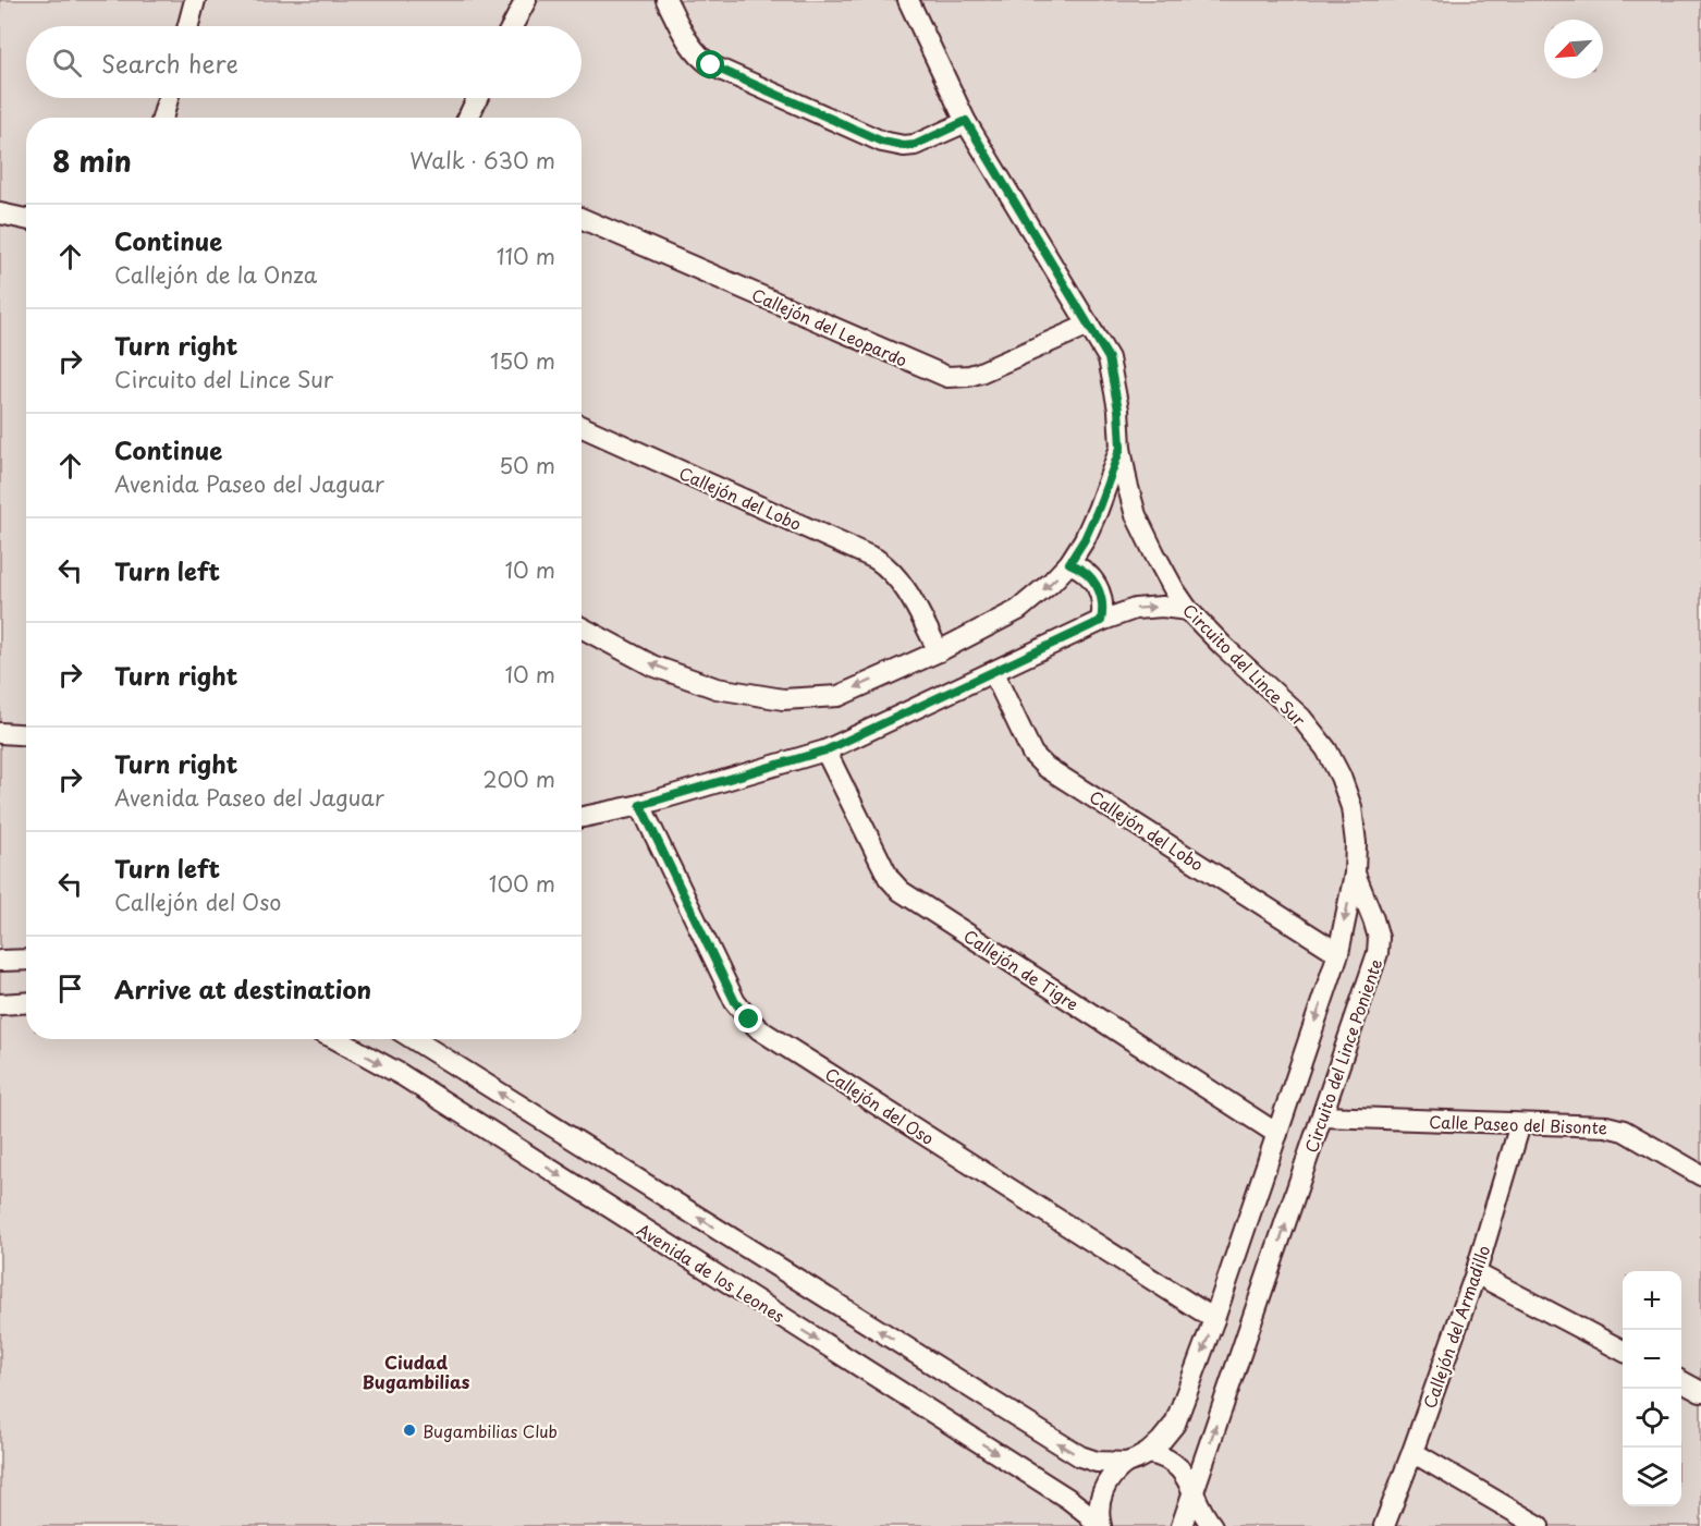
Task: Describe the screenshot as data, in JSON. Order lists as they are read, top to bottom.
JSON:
{
  "streets": {
    "street": [
      "Callejón del Leopardo",
      "Callejón del Lobo",
      "Circuito del Lince Sur",
      "Callejón de Tigre",
      "Circuito del Lince Poniente",
      "Callejón del Oso",
      "Calle Paseo del Bisonte",
      "Avenida de los Leones",
      "Callejón del Armadillo"
    ]
  },
  "crossings": [
    ["Callejón del Leopardo", "Circuito del Lince Sur"],
    ["Circuito del Lince Sur", "Circuito del Lince Poniente"],
    ["Circuito del Lince Poniente", "Calle Paseo del Bisonte"],
    ["Calle Paseo del Bisonte", "Callejón del Armadillo"]
  ],
  "districts": ["Ciudad Bugambilias"],
  "places": ["Bugambilias Club"],
  "north": "bottom left",
  "page": {
    "search": "Search here",
    "heading": ["8 min", "Walk · 630 m"],
    "list": [
      ["Continue", "Callejón de la Onza", "110 m"],
      ["Turn right", "Circuito del Lince Sur", "150 m"],
      ["Continue", "Avenida Paseo del Jaguar", "50 m"],
      ["Turn left", "10 m"],
      ["Turn right", "10 m"],
      ["Turn right", "Avenida Paseo del Jaguar", "200 m"],
      ["Turn left", "Callejón del Oso", "100 m"],
      "Arrive at destination"
    ],
    "map_buttons": ["+", "−"]
  }
}
